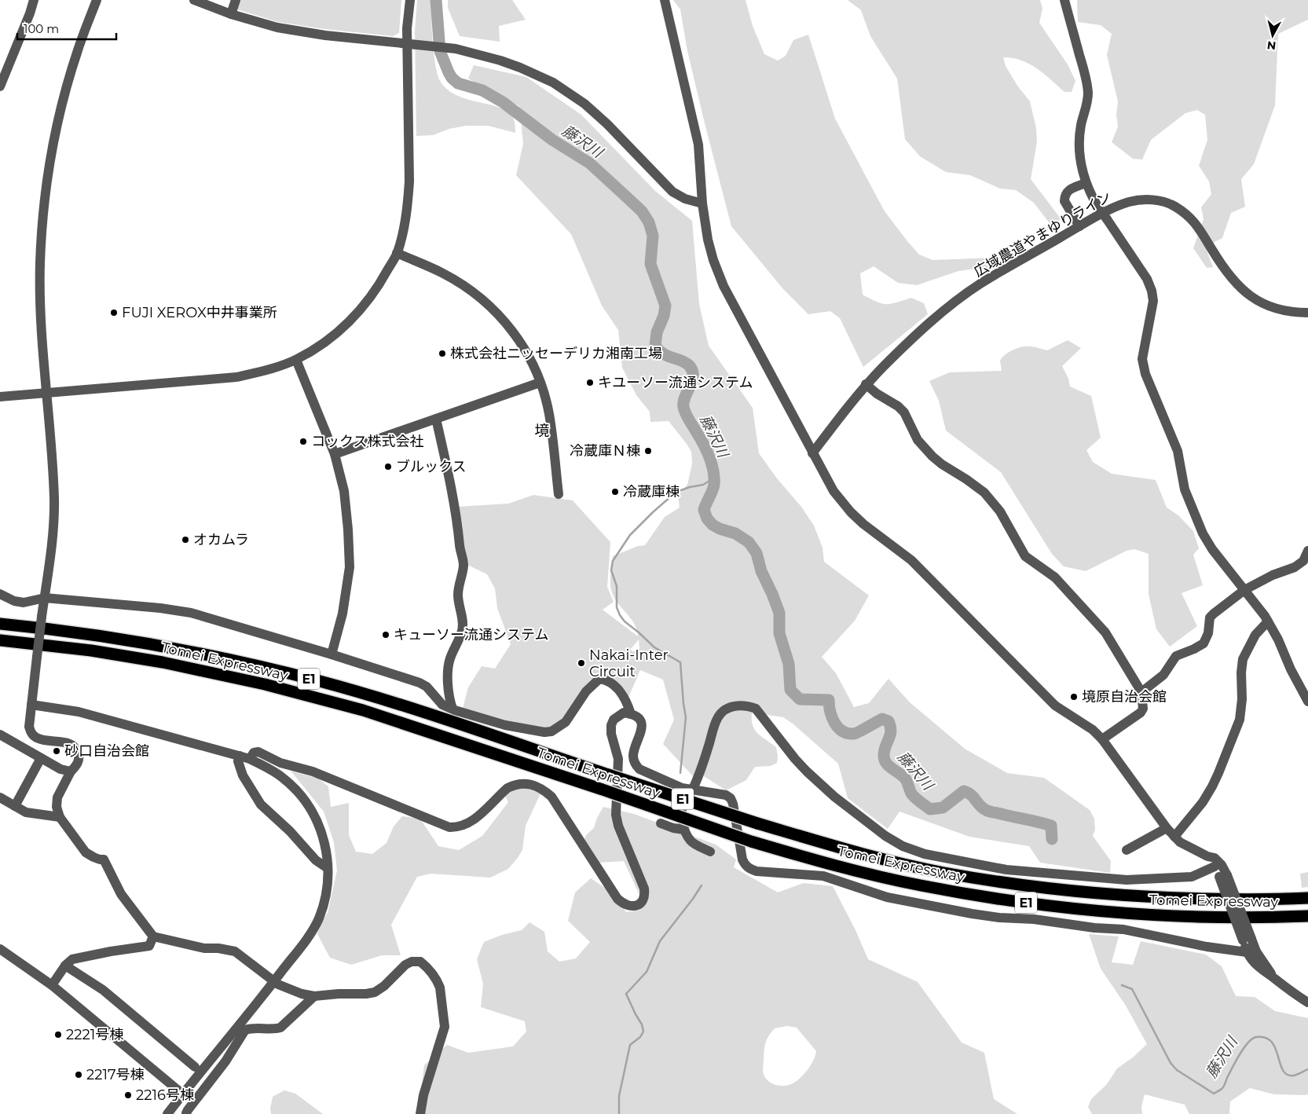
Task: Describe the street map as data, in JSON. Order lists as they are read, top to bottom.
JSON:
{
  "streets": {
    "highway": ["Tomei Expressway", "E1"],
    "street": ["広域農道やまゆりライン"]
  },
  "districts": ["境"],
  "water": ["藤沢川"],
  "places": [
    "FUJI XEROX中井事業所",
    "株式会社ニッセーデリカ湘南工場",
    "キユーソー流通システム",
    "コックス株式会社",
    "冷蔵庫Ｎ棟",
    "ブルックス",
    "冷蔵庫棟",
    "オカムラ",
    "キューソー流通システム",
    "Nakai-Inter Circuit",
    "境原自治会館",
    "砂口自治会館",
    "2221号棟",
    "2217号棟",
    "2216号棟"
  ],
  "scale_bar": "100 m",
  "north": "bottom"
}
